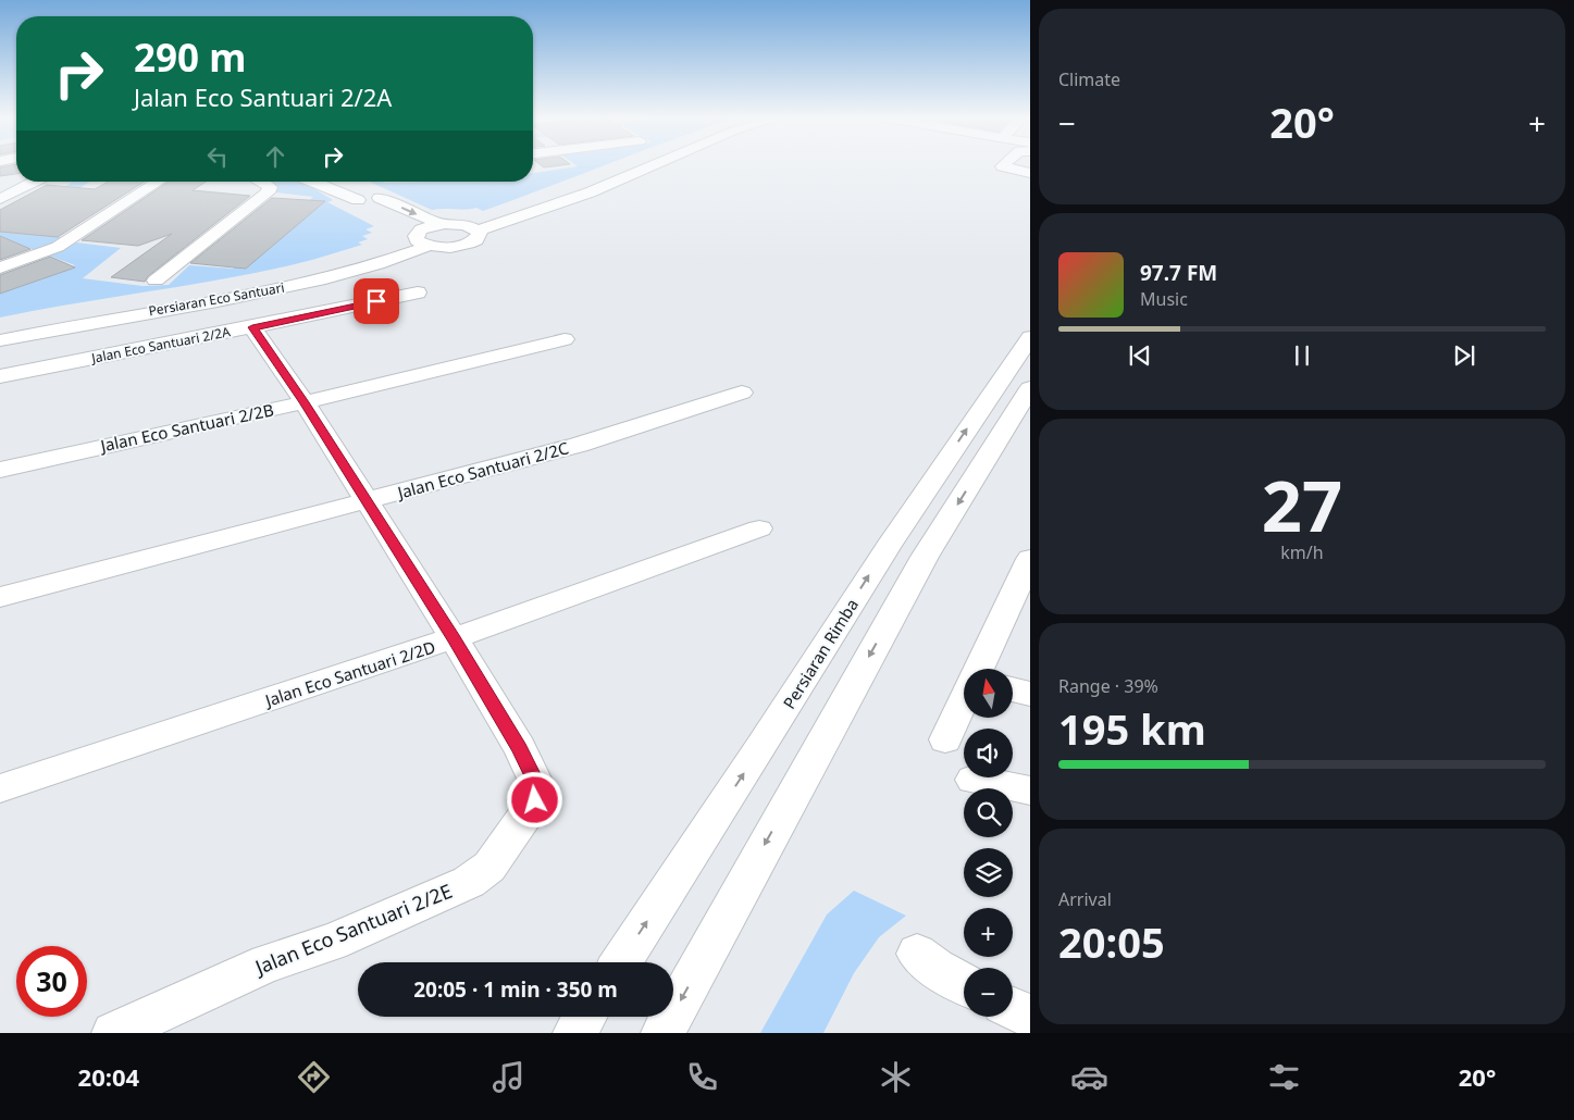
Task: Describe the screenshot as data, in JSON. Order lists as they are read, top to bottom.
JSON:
{
  "streets": {
    "street": [
      "Persiaran Eco Santuari",
      "Jalan Eco Santuari 2/2A",
      "Jalan Eco Santuari 2/2B",
      "Jalan Eco Santuari 2/2C",
      "Persiaran Rimba",
      "Jalan Eco Santuari 2/2D",
      "Jalan Eco Santuari 2/2E"
    ]
  },
  "crossings": [
    ["Jalan Eco Santuari 2/2A", "Jalan Eco Santuari 2/2E"],
    ["Jalan Eco Santuari 2/2B", "Jalan Eco Santuari 2/2E"],
    ["Jalan Eco Santuari 2/2C", "Jalan Eco Santuari 2/2E"],
    ["Jalan Eco Santuari 2/2D", "Jalan Eco Santuari 2/2E"]
  ],
  "north": "top",
  "page": {
    "tile": [
      "Climate",
      ["27", "km/h"],
      ["Range · 39%", "195 km"],
      ["Arrival", "20:05"]
    ],
    "turn": ["290 m", "Jalan Eco Santuari 2/2A"],
    "heat": ["−", "20°", "+"],
    "song": ["97.7 FM", "Music"],
    "map_buttons": ["+", "−"],
    "limit": "30",
    "trip": "20:05 · 1 min · 350 m",
    "tabs": ["20:04", "20°"]
  }
}
